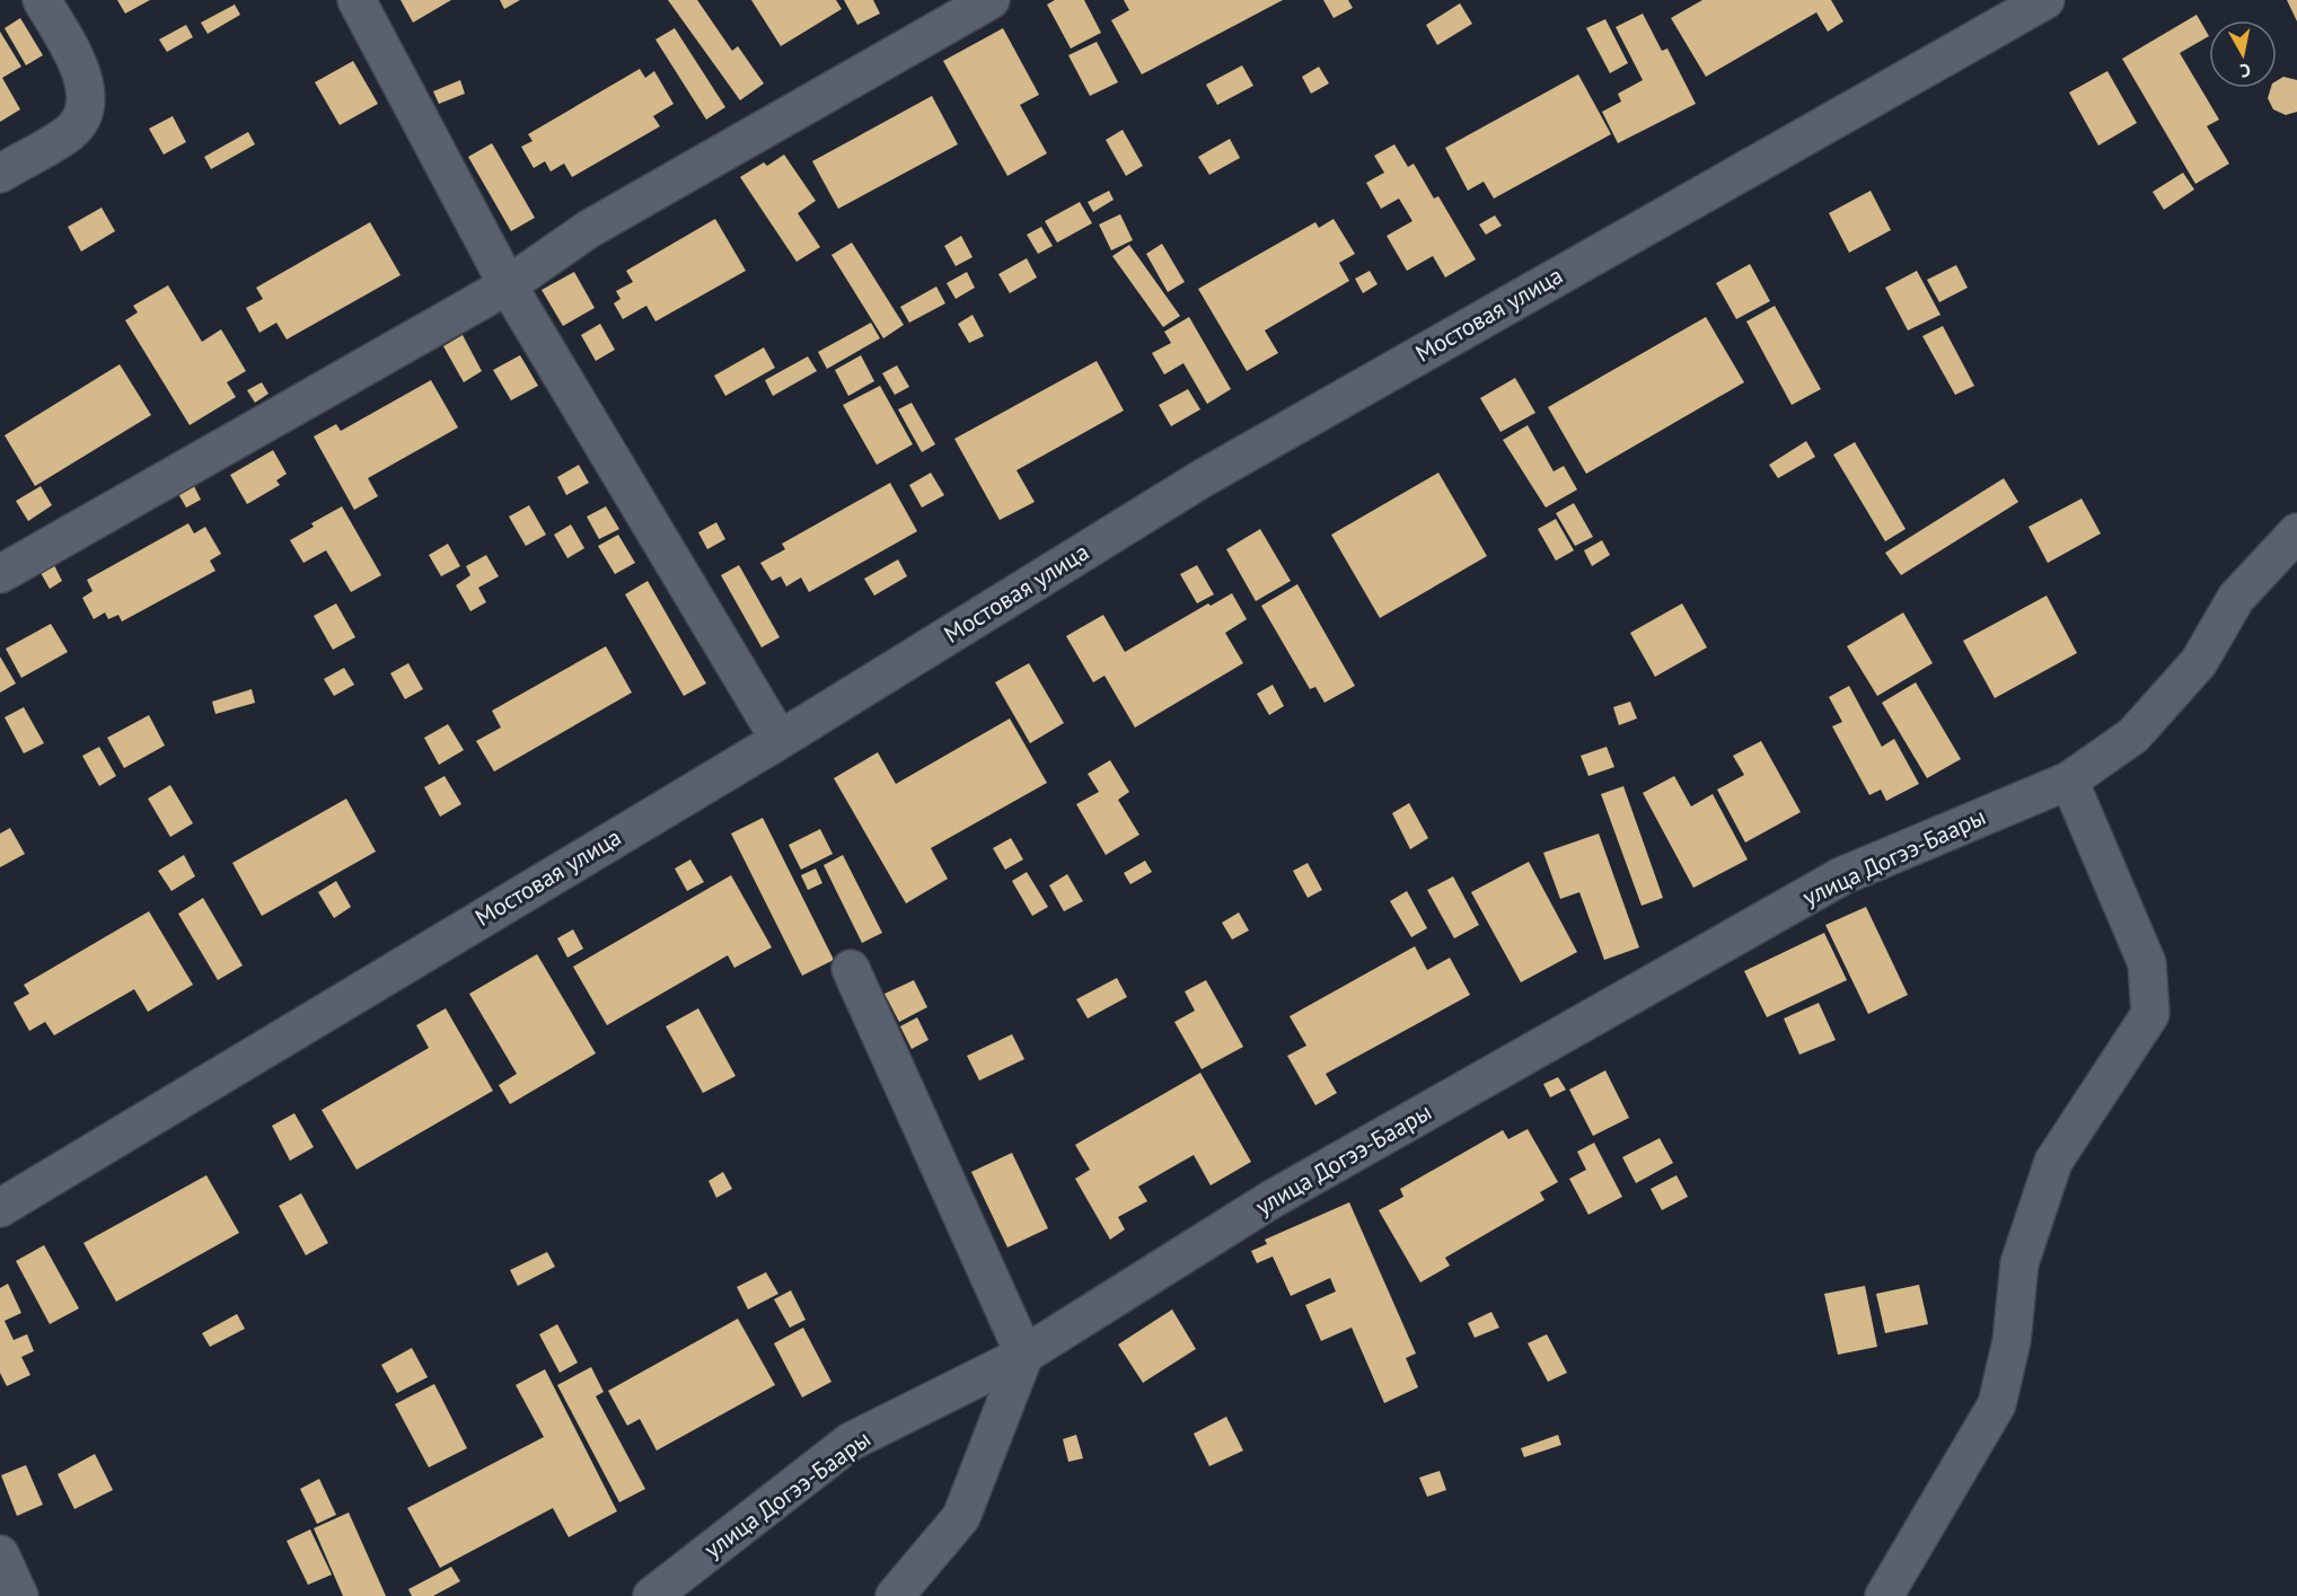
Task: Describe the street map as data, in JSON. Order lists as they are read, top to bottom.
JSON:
{
  "streets": {
    "street": ["Мостовая улица", "улица Догээ-Баары"]
  },
  "north": "bottom"
}
